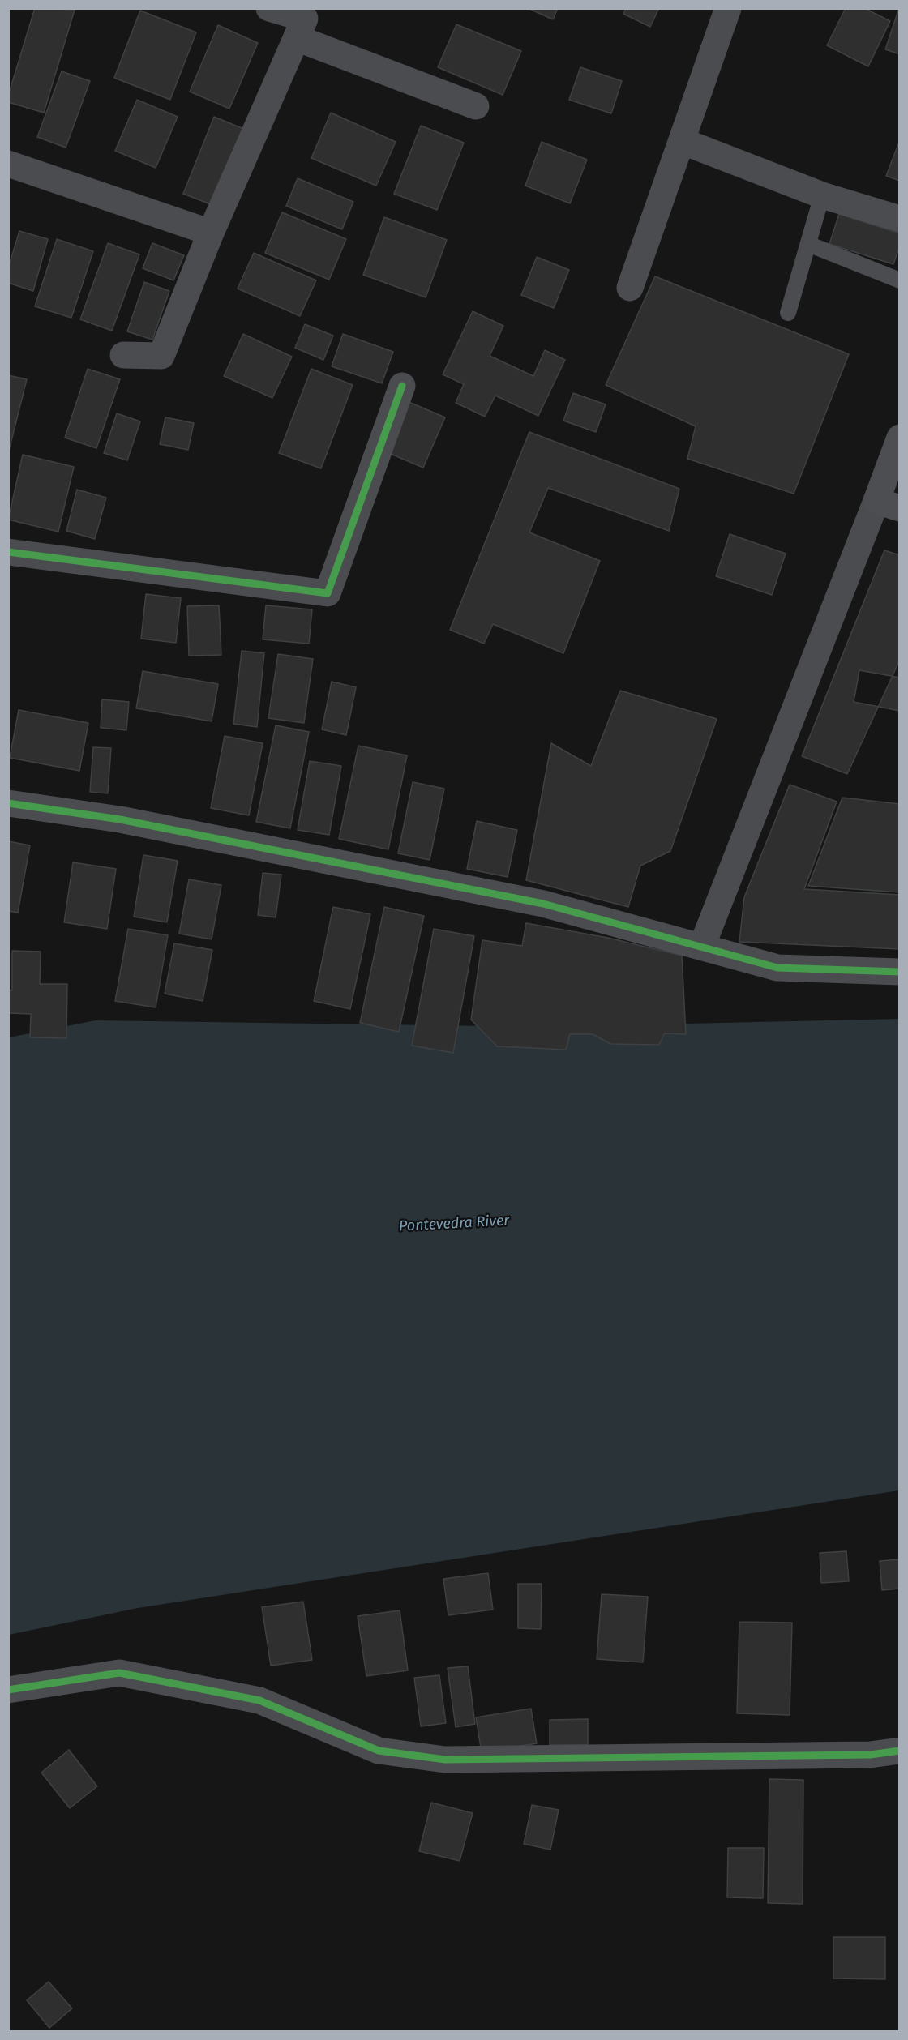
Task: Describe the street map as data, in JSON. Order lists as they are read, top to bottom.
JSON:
{
  "water": ["Pontevedra River"]
}
